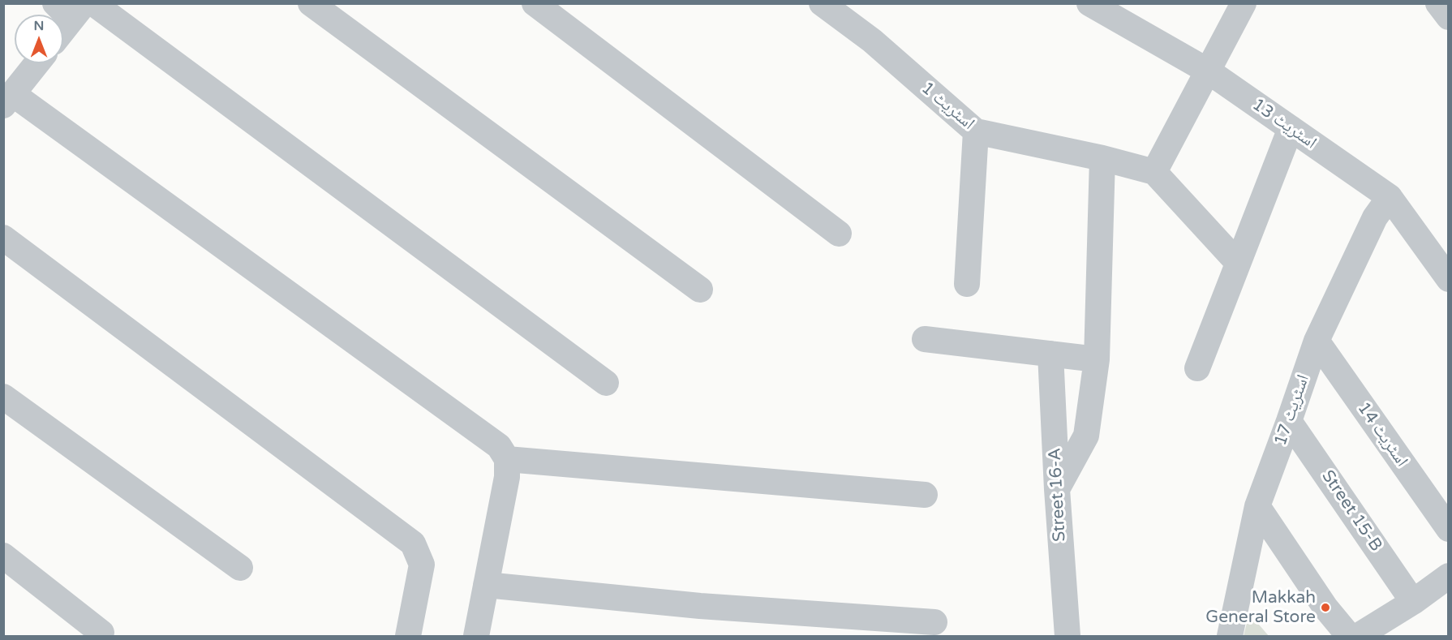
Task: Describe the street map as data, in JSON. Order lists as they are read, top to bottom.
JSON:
{
  "streets": {
    "street": [
      "اسٹریٹ 1",
      "اسٹریٹ 13",
      "اسٹریٹ 17",
      "اسٹریٹ 14",
      "Street 16-A",
      "Street 15-B"
    ]
  },
  "crossings": [
    ["اسٹریٹ 13", "اسٹریٹ 17"],
    ["اسٹریٹ 17", "اسٹریٹ 14"],
    ["اسٹریٹ 17", "Street 15-B"]
  ],
  "places": ["Makkah General Store"],
  "north": "top"
}
